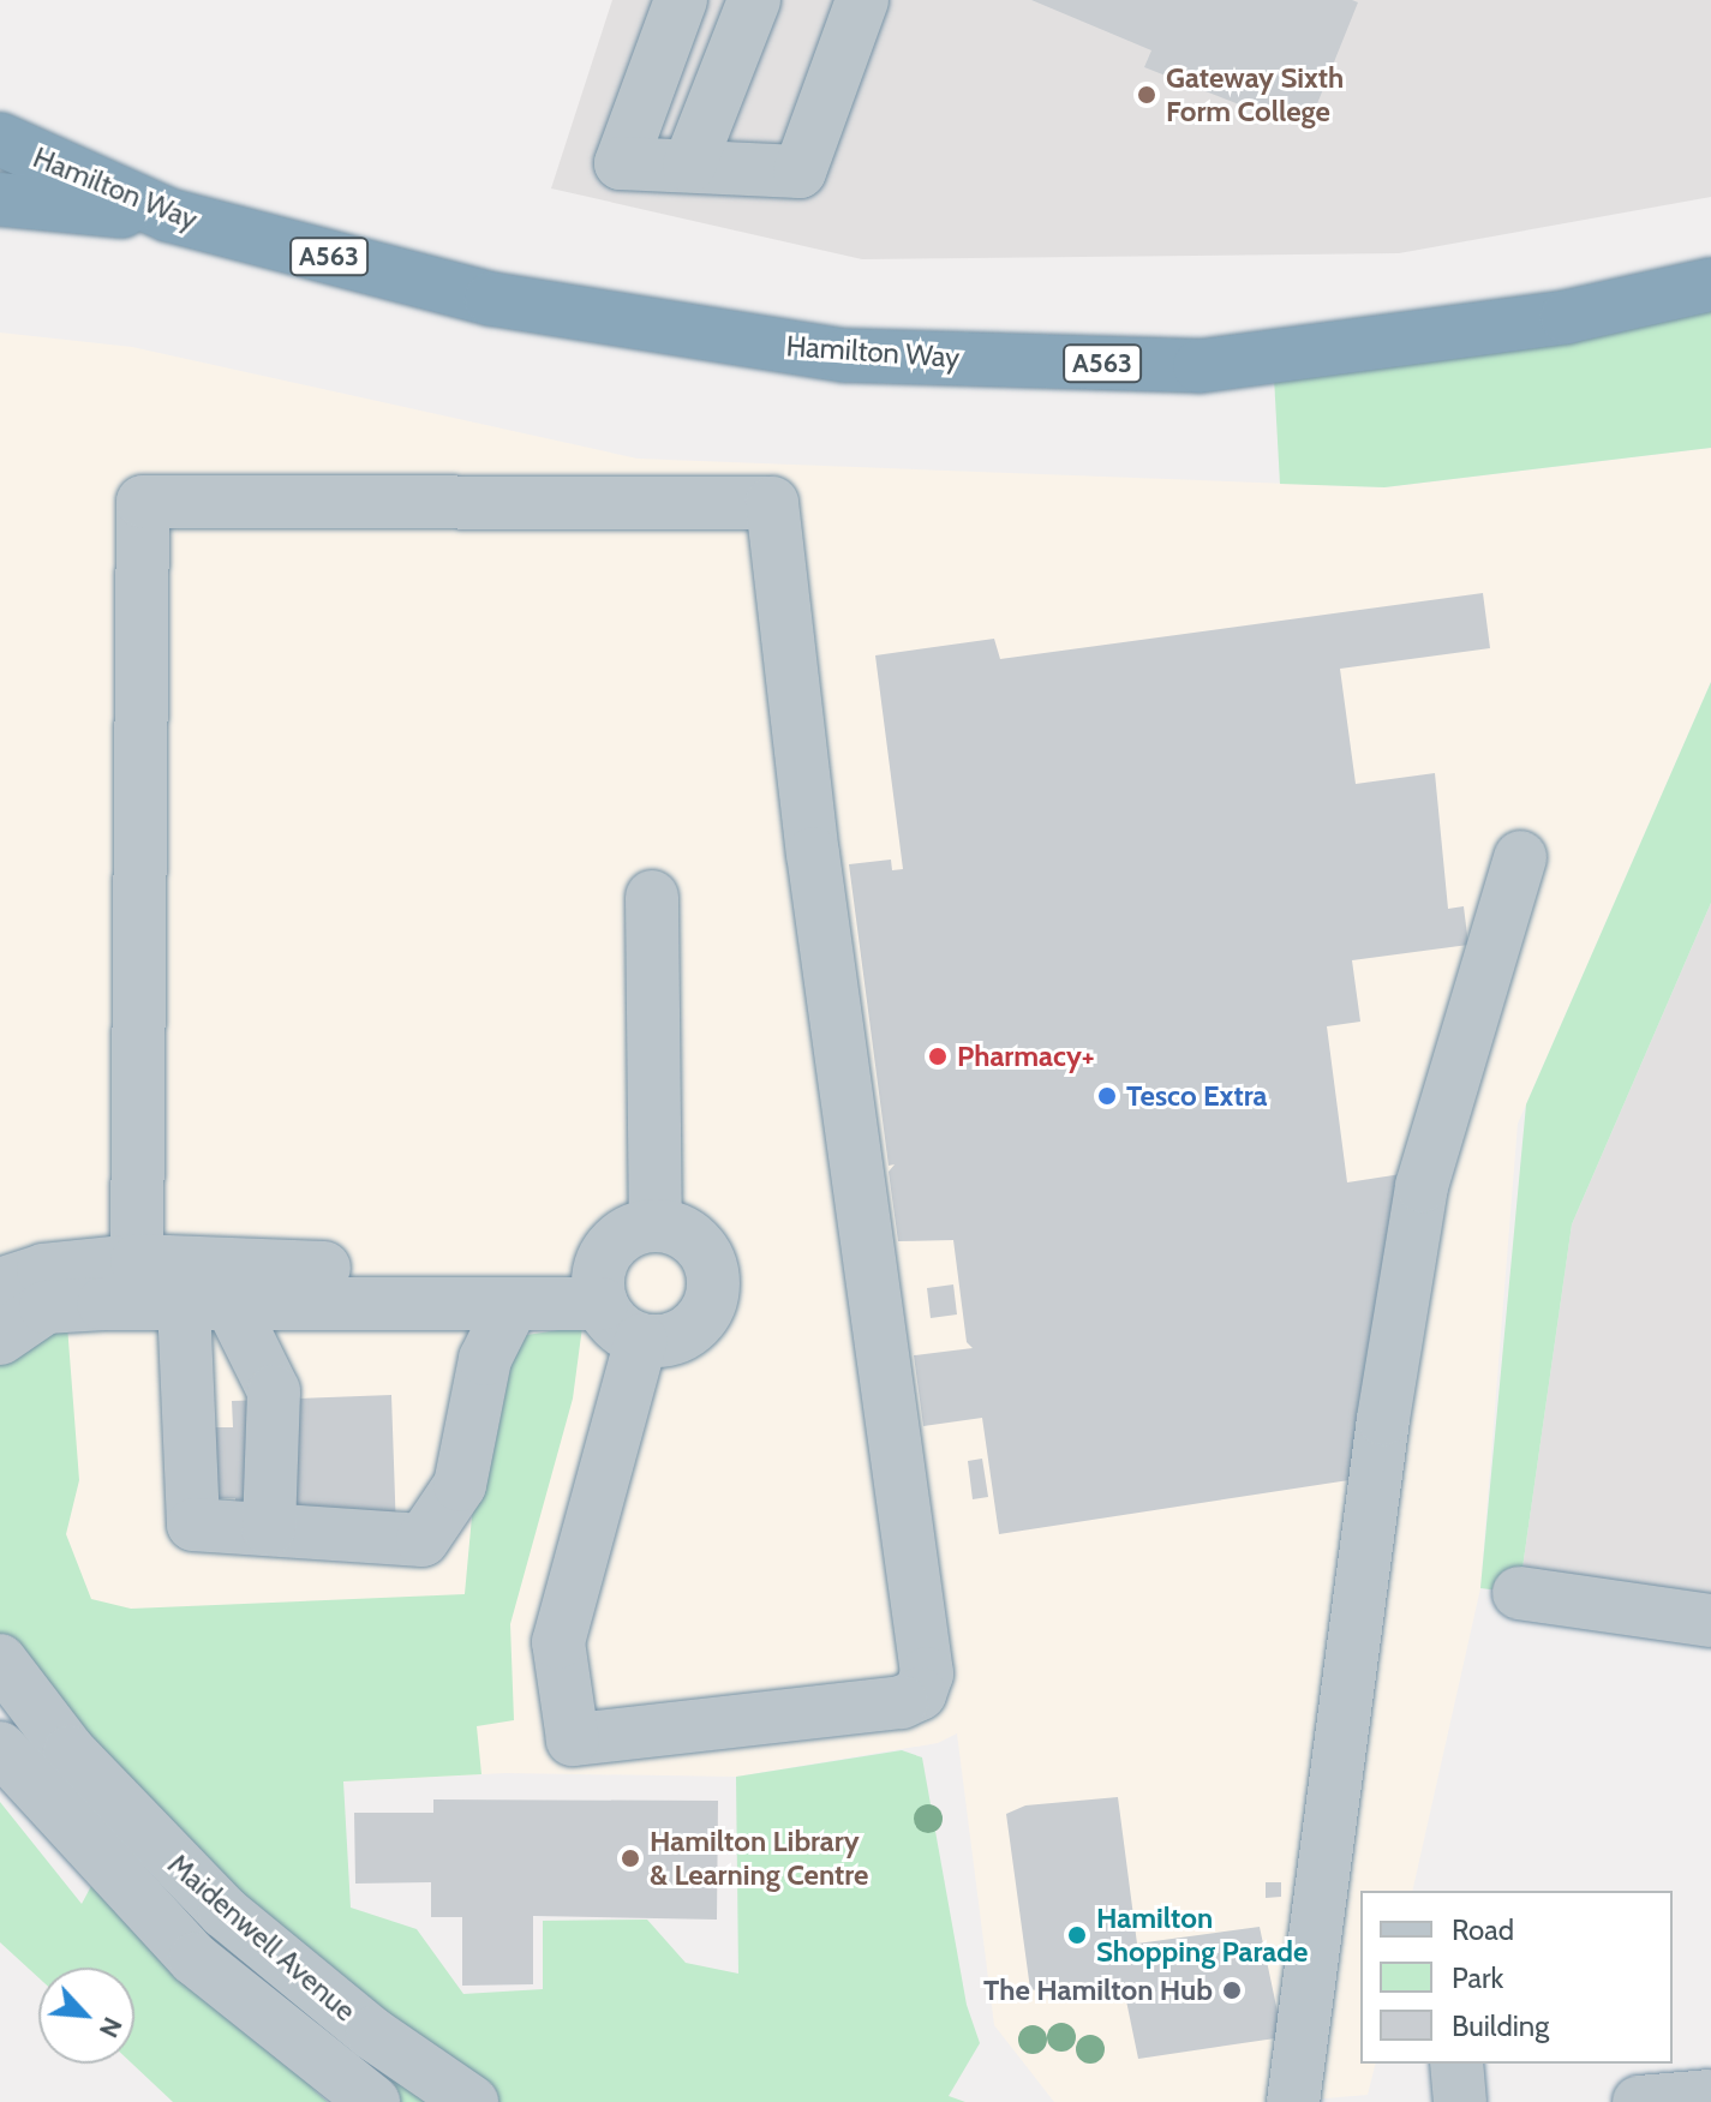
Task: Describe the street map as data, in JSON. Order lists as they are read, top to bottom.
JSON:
{
  "streets": {
    "highway": ["Hamilton Way", "A563"],
    "street": ["Maidenwell Avenue"]
  },
  "places": [
    "Gateway Sixth Form College",
    "Pharmacy+",
    "Tesco Extra",
    "Hamilton Library & Learning Centre",
    "Hamilton Shopping Parade",
    "The Hamilton Hub"
  ],
  "legend": ["Road", "Park", "Building"],
  "north": "bottom right"
}
